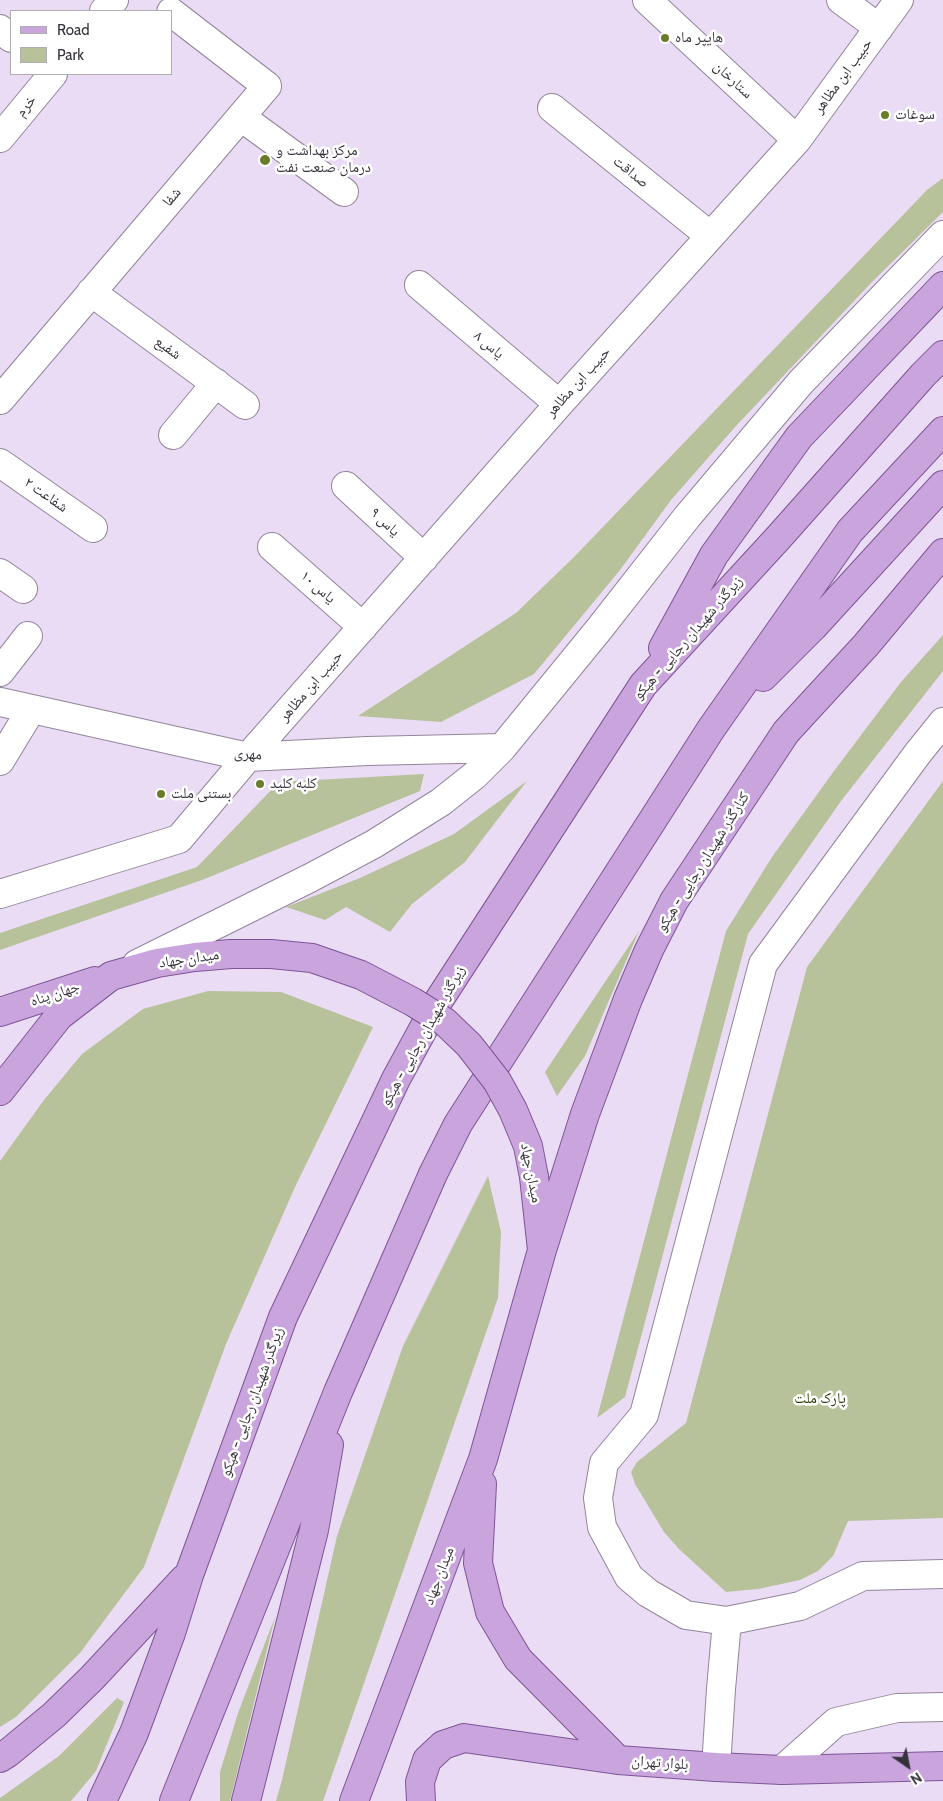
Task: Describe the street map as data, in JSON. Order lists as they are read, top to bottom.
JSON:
{
  "streets": {
    "main road": [
      "زیرگذر شهیدان رجایی - هپکو",
      "کنارگذر شهیدان رجایی - هپکو",
      "میدان جهاد",
      "جهان پناه",
      "بلوار تهران"
    ],
    "street": [
      "حبیب ابن مظاهر",
      "ستارخان",
      "خرم",
      "صداقت",
      "شفا",
      "یاس ۸",
      "شفیع",
      "شفاعت ۲",
      "یاس ۹",
      "یاس ۱۰",
      "مهری"
    ]
  },
  "crossings": [
    ["حبیب ابن مظاهر", "ستارخان"],
    ["حبیب ابن مظاهر", "صداقت"],
    ["حبیب ابن مظاهر", "یاس ۸"],
    ["حبیب ابن مظاهر", "یاس ۹"],
    ["حبیب ابن مظاهر", "یاس ۱۰"],
    ["حبیب ابن مظاهر", "مهری"],
    ["شفا", "شفیع"],
    ["کنارگذر شهیدان رجایی - هپکو", "میدان جهاد"],
    ["میدان جهاد", "جهان پناه"]
  ],
  "parks": ["پارک ملت"],
  "places": [
    "هایپر ماه",
    "سوغات",
    "مرکز بهداشت و درمان صنعت نفت",
    "کلبه کلید",
    "بستنی ملت"
  ],
  "legend": ["Road", "Park"],
  "north": "bottom right"
}
